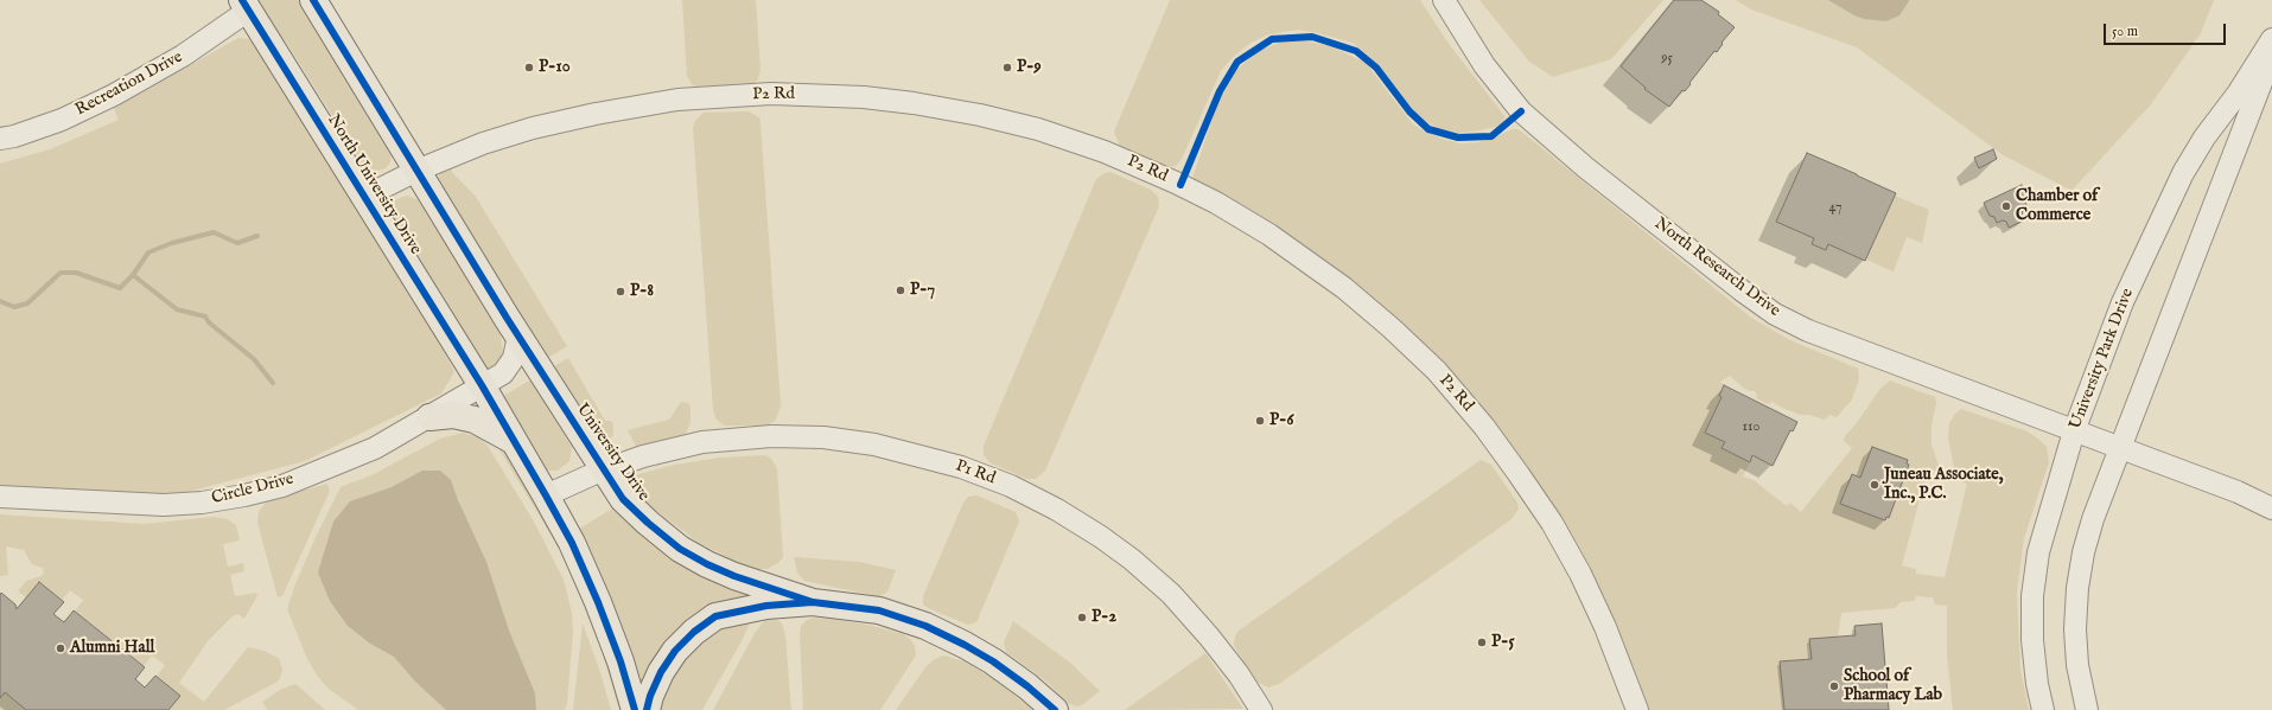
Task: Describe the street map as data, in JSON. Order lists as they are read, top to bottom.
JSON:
{
  "streets": {
    "main road": ["North University Drive", "University Drive"],
    "street": [
      "Recreation Drive",
      "P2 Rd",
      "North Research Drive",
      "University Park Drive",
      "P1 Rd",
      "Circle Drive"
    ]
  },
  "crossings": [
    ["Recreation Drive", "North University Drive"],
    ["P2 Rd", "North University Drive"],
    ["North University Drive", "Circle Drive"],
    ["North Research Drive", "University Park Drive"],
    ["University Drive", "P1 Rd"],
    ["University Drive", "Circle Drive"]
  ],
  "places": [
    "P-10",
    "P-9",
    "Chamber of Commerce",
    "P-7",
    "P-8",
    "P-6",
    "Juneau Associate, Inc., P.C.",
    "P-2",
    "P-5",
    "Alumni Hall",
    "School of Pharmacy Lab"
  ],
  "house_numbers": ["95", "47", "110"],
  "scale_bar": "50 m"
}
